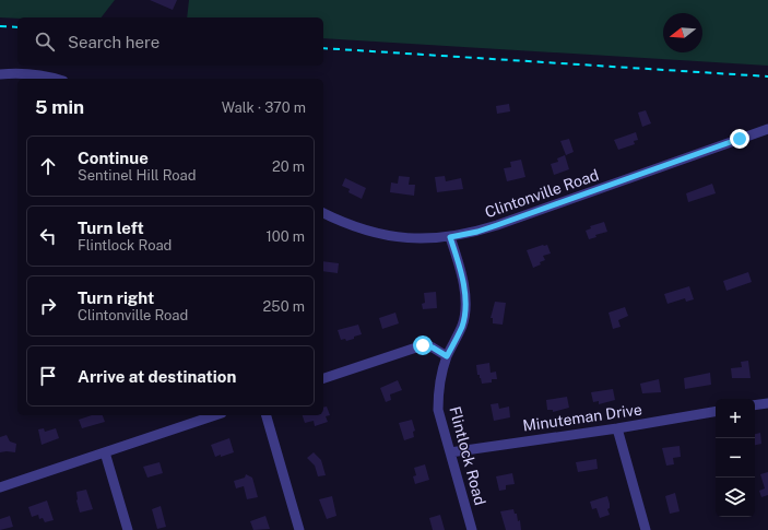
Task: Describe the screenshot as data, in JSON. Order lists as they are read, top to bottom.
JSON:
{
  "streets": {
    "street": ["Clintonville Road", "Minuteman Drive", "Flintlock Road"]
  },
  "crossings": [
    ["Clintonville Road", "Flintlock Road"],
    ["Minuteman Drive", "Flintlock Road"]
  ],
  "north": "left",
  "page": {
    "search": "Search here",
    "heading": ["5 min", "Walk · 370 m"],
    "list": [
      ["Continue", "Sentinel Hill Road", "20 m"],
      ["Turn left", "Flintlock Road", "100 m"],
      ["Turn right", "Clintonville Road", "250 m"],
      "Arrive at destination"
    ],
    "map_buttons": ["+", "−"]
  }
}
